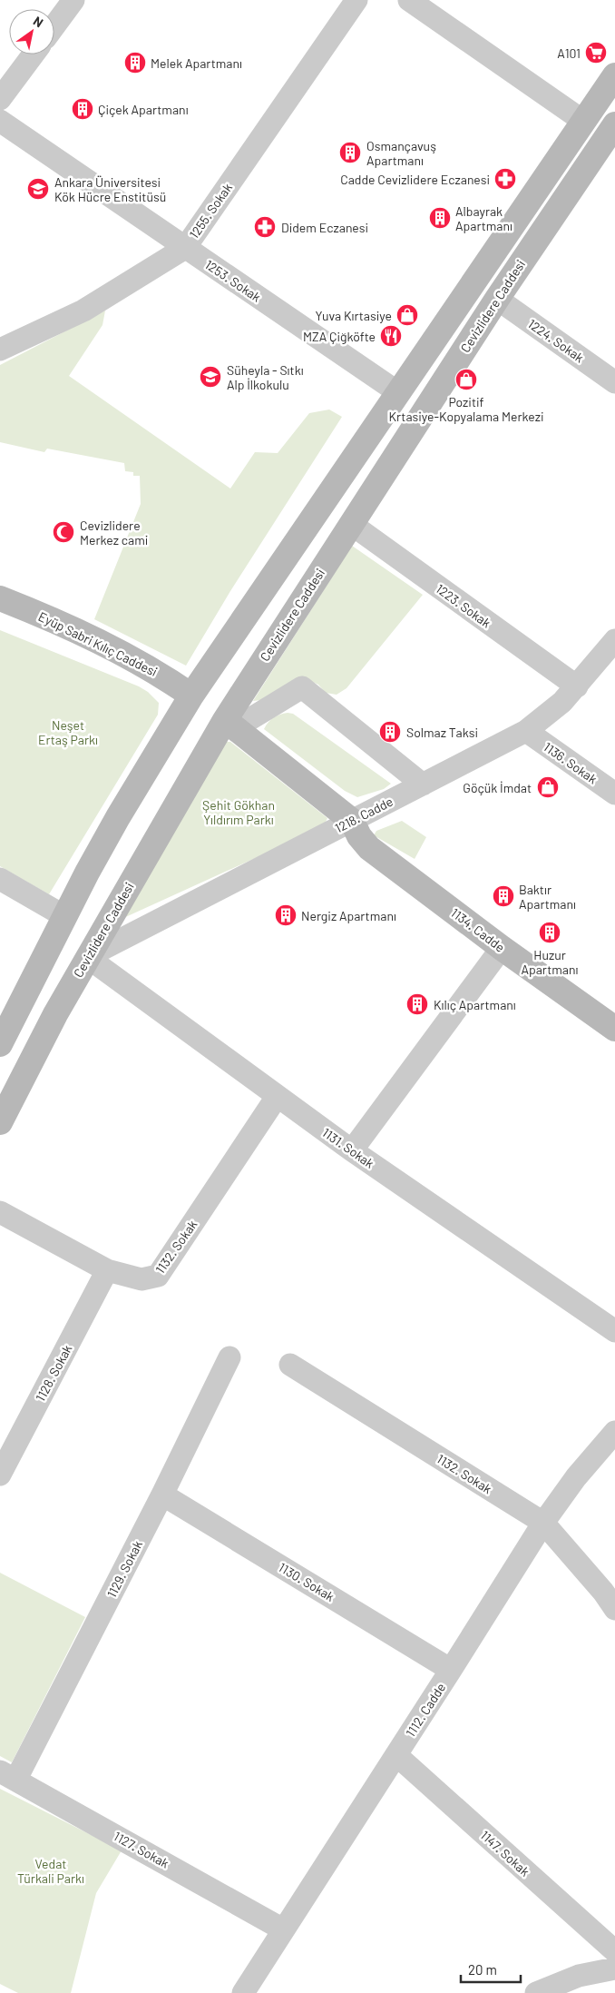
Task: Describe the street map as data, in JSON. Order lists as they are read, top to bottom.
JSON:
{
  "streets": {
    "main road": ["Cevizlidere Caddesi", "Eyüp Sabri Kılıç Caddesi", "1134. Cadde"],
    "street": [
      "1255. Sokak",
      "1253. Sokak",
      "1224. Sokak",
      "1223. Sokak",
      "1136. Sokak",
      "1218. Cadde",
      "1131. Sokak",
      "1132. Sokak",
      "1128. Sokak",
      "1129. Sokak",
      "1130. Sokak",
      "1112. Cadde",
      "1127. Sokak",
      "1147. Sokak"
    ]
  },
  "crossings": [
    ["1255. Sokak", "1253. Sokak"],
    ["Cevizlidere Caddesi", "1224. Sokak"],
    ["Cevizlidere Caddesi", "1223. Sokak"],
    ["Cevizlidere Caddesi", "1218. Cadde"],
    ["Cevizlidere Caddesi", "1131. Sokak"],
    ["1223. Sokak", "1218. Cadde"],
    ["1136. Sokak", "1218. Cadde"],
    ["1218. Cadde", "1134. Cadde"],
    ["1218. Cadde", "1131. Sokak"],
    ["1131. Sokak", "1132. Sokak"],
    ["1132. Sokak", "1128. Sokak"],
    ["1132. Sokak", "1112. Cadde"],
    ["1129. Sokak", "1130. Sokak"],
    ["1129. Sokak", "1127. Sokak"],
    ["1130. Sokak", "1112. Cadde"],
    ["1112. Cadde", "1127. Sokak"],
    ["1112. Cadde", "1147. Sokak"]
  ],
  "parks": ["Neşet Ertaş Parkı", "Şehit Gökhan Yıldırım Parkı", "Vedat Türkali Parkı"],
  "places": {
    "supermarket": ["A101"],
    "building": [
      "Melek Apartmanı",
      "Çiçek Apartmanı",
      "Osmançavuş Apartmanı",
      "Albayrak Apartmanı",
      "Solmaz Taksi",
      "Baktır Apartmanı",
      "Nergiz Apartmanı",
      "Huzur Apartmanı",
      "Kılıç Apartmanı"
    ],
    "pharmacy": ["Cadde Cevizlidere Eczanesi", "Didem Eczanesi"],
    "school or university": ["Ankara Üniversitesi Kök Hücre Enstitüsü", "Süheyla - Sıtkı Alp İlkokulu"],
    "shop": ["Yuva Kırtasiye", "Pozitif Krtasiye-Kopyalama Merkezi", "Göçük İmdat"],
    "restaurant": ["MZA Çiğköfte"],
    "mosque": ["Cevizlidere Merkez cami"]
  },
  "scale_bar": "20 m",
  "north": "top right"
}
